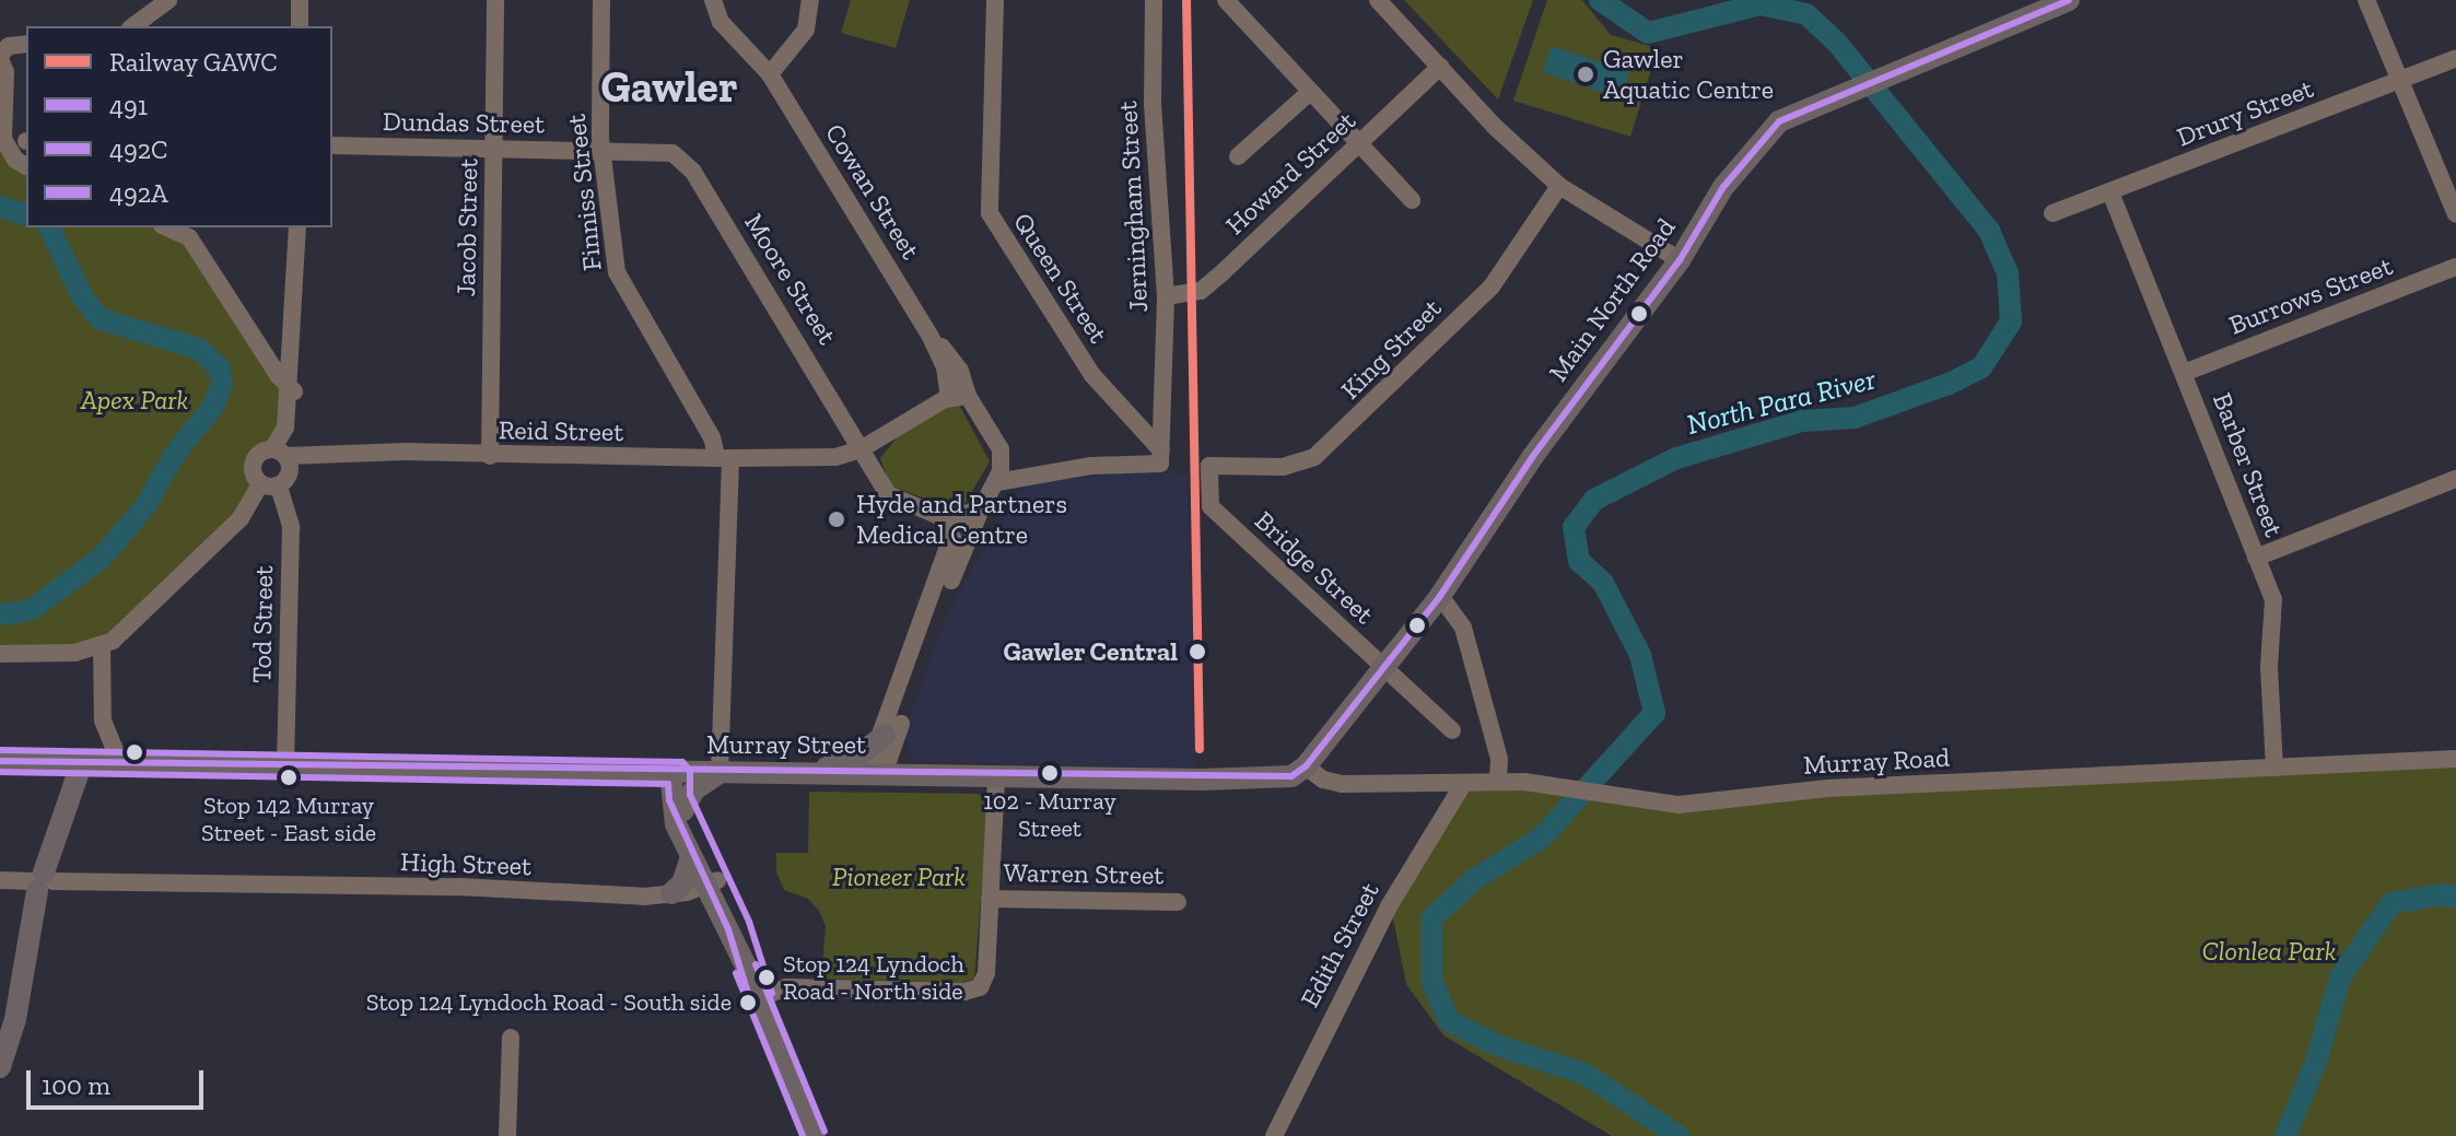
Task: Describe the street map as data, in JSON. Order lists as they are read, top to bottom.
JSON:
{
  "streets": {
    "main road": ["Main North Road", "Murray Street"],
    "street": [
      "Drury Street",
      "Dundas Street",
      "Howard Street",
      "Cowan Street",
      "Finniss Street",
      "Jerningham Street",
      "Jacob Street",
      "Queen Street",
      "Moore Street",
      "Burrows Street",
      "King Street",
      "Reid Street",
      "Barber Street",
      "Bridge Street",
      "Tod Street",
      "Murray Road",
      "High Street",
      "Warren Street",
      "Edith Street"
    ]
  },
  "crossings": [
    ["Drury Street", "Barber Street"],
    ["Dundas Street", "Finniss Street"],
    ["Dundas Street", "Jacob Street"],
    ["Dundas Street", "Moore Street"],
    ["Howard Street", "Jerningham Street"],
    ["Cowan Street", "Moore Street"],
    ["Cowan Street", "Reid Street"],
    ["Finniss Street", "Reid Street"],
    ["Finniss Street", "Murray Street"],
    ["Jerningham Street", "Queen Street"],
    ["Jacob Street", "Reid Street"],
    ["Moore Street", "Reid Street"],
    ["Burrows Street", "Barber Street"],
    ["Main North Road", "Bridge Street"],
    ["Main North Road", "Murray Street"],
    ["Main North Road", "Murray Road"],
    ["King Street", "Bridge Street"],
    ["Barber Street", "Murray Road"],
    ["Tod Street", "Murray Street"],
    ["Murray Street", "Murray Road"],
    ["Murray Road", "Edith Street"]
  ],
  "districts": ["Gawler"],
  "water": ["North Para River"],
  "parks": ["Apex Park", "Pioneer Park", "Clonlea Park"],
  "places": [
    "Gawler Aquatic Centre",
    "Hyde and Partners Medical Centre",
    "Gawler Central",
    "102 - Murray Street",
    "Stop 142 Murray Street - East side",
    "Stop 124 Lyndoch Road - North side",
    "Stop 124 Lyndoch Road - South side"
  ],
  "lines": [
    "rail line GAWC",
    "transit line 491",
    "transit line 492A",
    "transit line 492C"
  ],
  "legend": [
    "Railway GAWC",
    "491",
    "492C",
    "492A"
  ],
  "scale_bar": "100 m"
}
